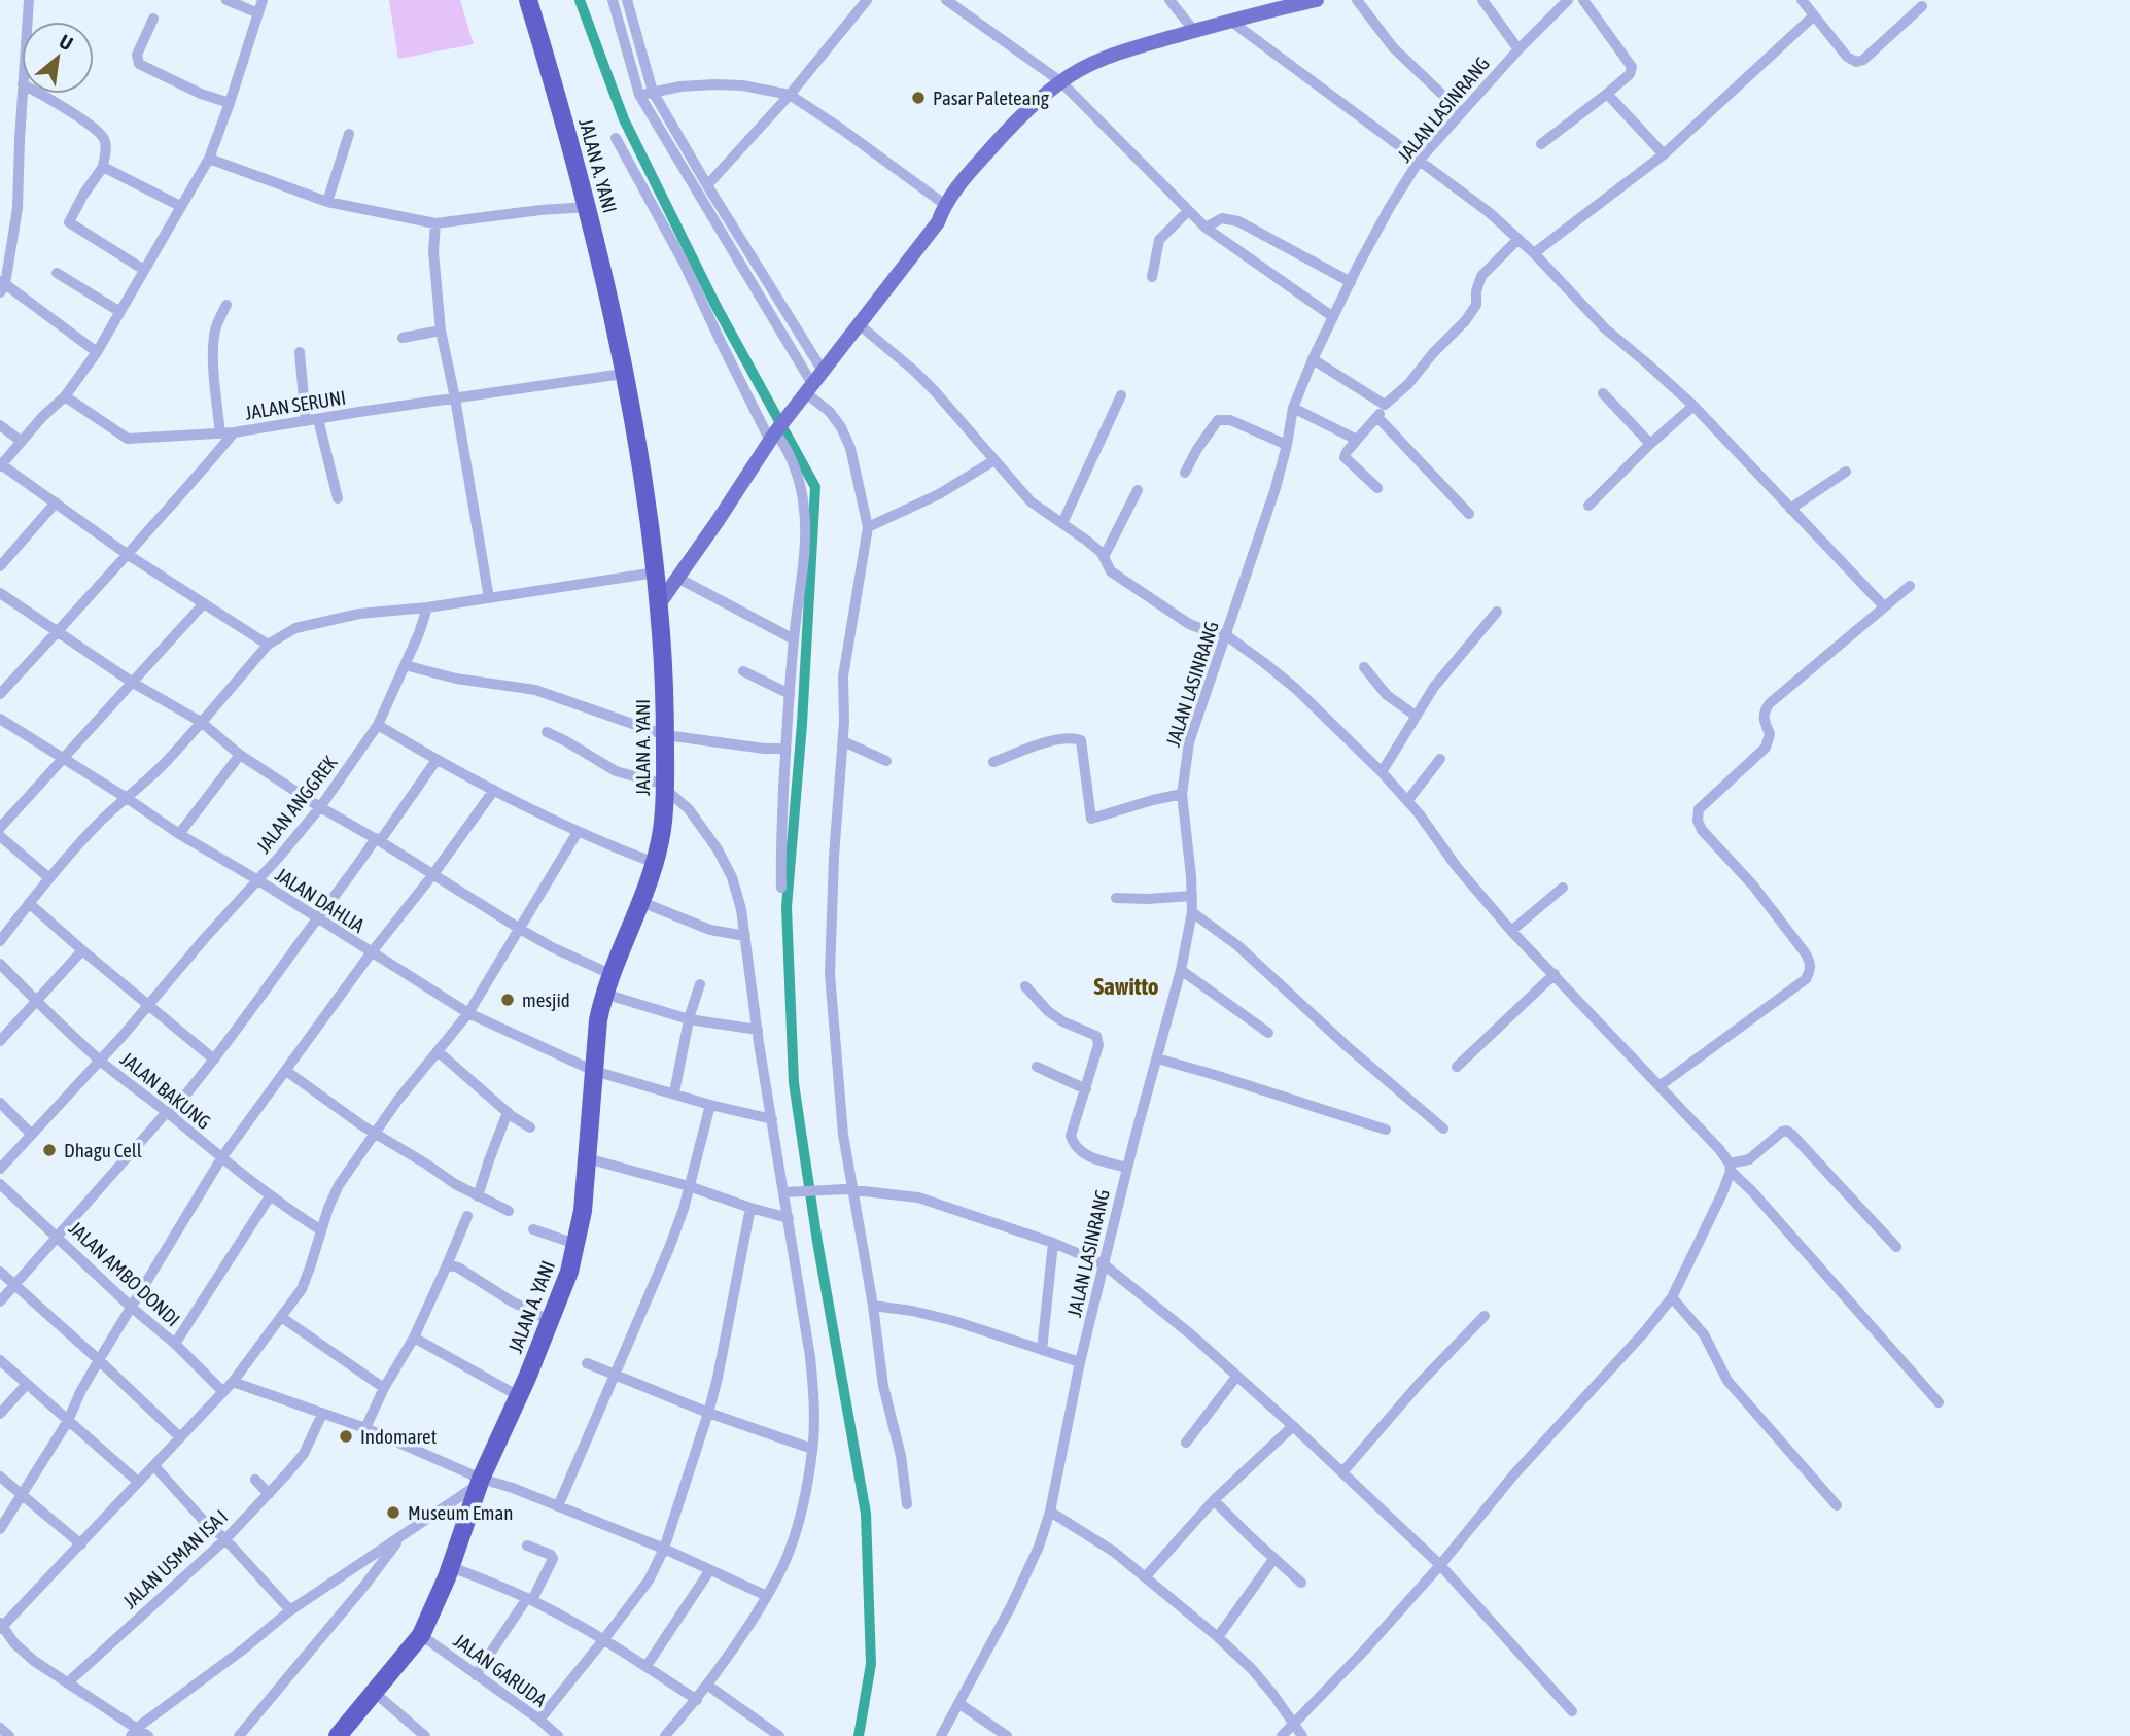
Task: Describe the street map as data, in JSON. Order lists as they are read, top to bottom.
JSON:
{
  "streets": {
    "highway": ["JALAN A. YANI"],
    "street": [
      "JALAN LASINRANG",
      "JALAN SERUNI",
      "JALAN ANGGREK",
      "JALAN DAHLIA",
      "JALAN BAKUNG",
      "JALAN AMBO DONDI",
      "JALAN USMAN ISA I",
      "JALAN GARUDA"
    ]
  },
  "crossings": [
    ["JALAN A. YANI", "JALAN SERUNI"],
    ["JALAN A. YANI", "JALAN DAHLIA"],
    ["JALAN A. YANI", "JALAN GARUDA"],
    ["JALAN ANGGREK", "JALAN DAHLIA"],
    ["JALAN ANGGREK", "JALAN BAKUNG"]
  ],
  "districts": ["Sawitto"],
  "places": [
    "Pasar Paleteang",
    "mesjid",
    "Dhagu Cell",
    "Indomaret",
    "Museum Eman"
  ],
  "north": "top right"
}
